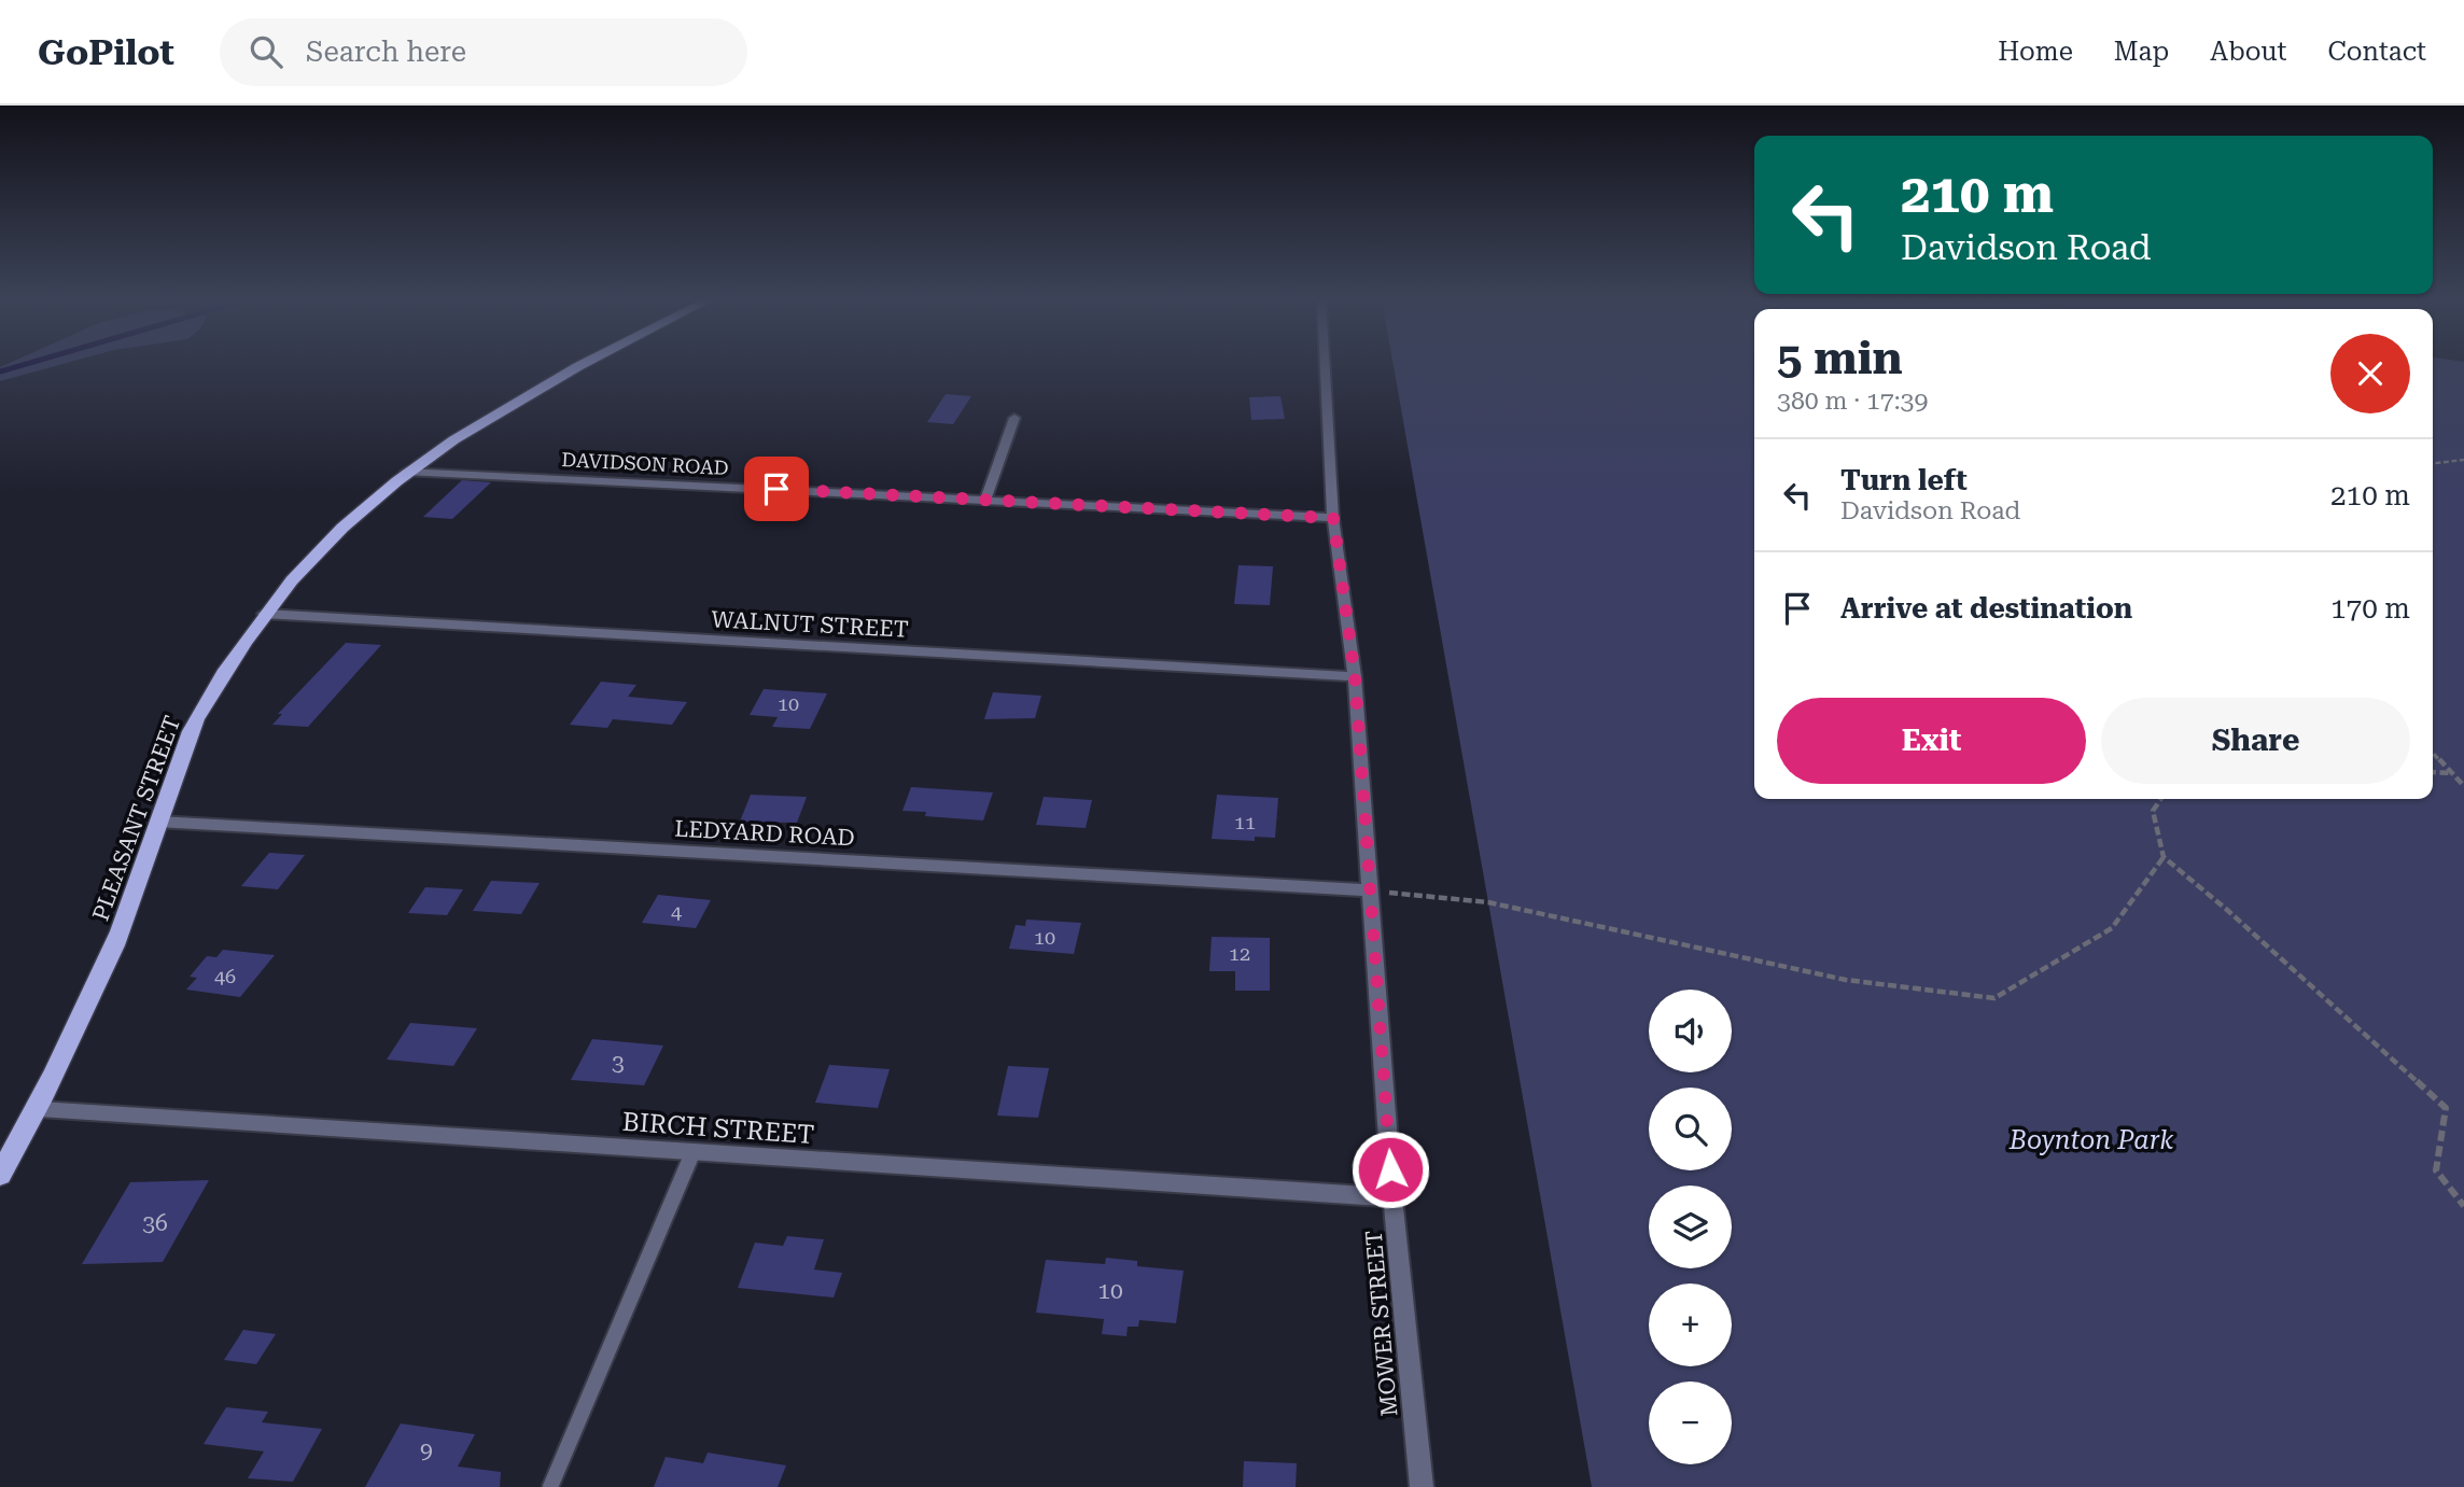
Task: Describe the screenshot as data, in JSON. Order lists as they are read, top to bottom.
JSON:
{
  "streets": {
    "main road": ["PLEASANT STREET"],
    "street": [
      "DAVIDSON ROAD",
      "WALNUT STREET",
      "LEDYARD ROAD",
      "BIRCH STREET",
      "MOWER STREET"
    ]
  },
  "crossings": [
    ["DAVIDSON ROAD", "PLEASANT STREET"],
    ["DAVIDSON ROAD", "MOWER STREET"],
    ["WALNUT STREET", "PLEASANT STREET"],
    ["WALNUT STREET", "MOWER STREET"],
    ["PLEASANT STREET", "LEDYARD ROAD"],
    ["PLEASANT STREET", "BIRCH STREET"],
    ["LEDYARD ROAD", "MOWER STREET"],
    ["BIRCH STREET", "MOWER STREET"]
  ],
  "parks": ["Boynton Park"],
  "house_numbers": [
    "10",
    "11",
    "4",
    "10",
    "12",
    "46",
    "3",
    "36",
    "10",
    "9"
  ],
  "page": {
    "header": "GoPilot",
    "search": "Search here",
    "nav": [
      "Home",
      "Map",
      "About",
      "Contact"
    ],
    "turn": ["210 m", "Davidson Road"],
    "heading": ["5 min", "380 m · 17:39"],
    "list": [
      {
        "name": "Turn left",
        "note": "Davidson Road",
        "value": "210 m"
      },
      {
        "name": "Arrive at destination",
        "value": "170 m"
      }
    ],
    "buttons": ["Exit", "Share"],
    "map_buttons": ["+", "−"]
  }
}
